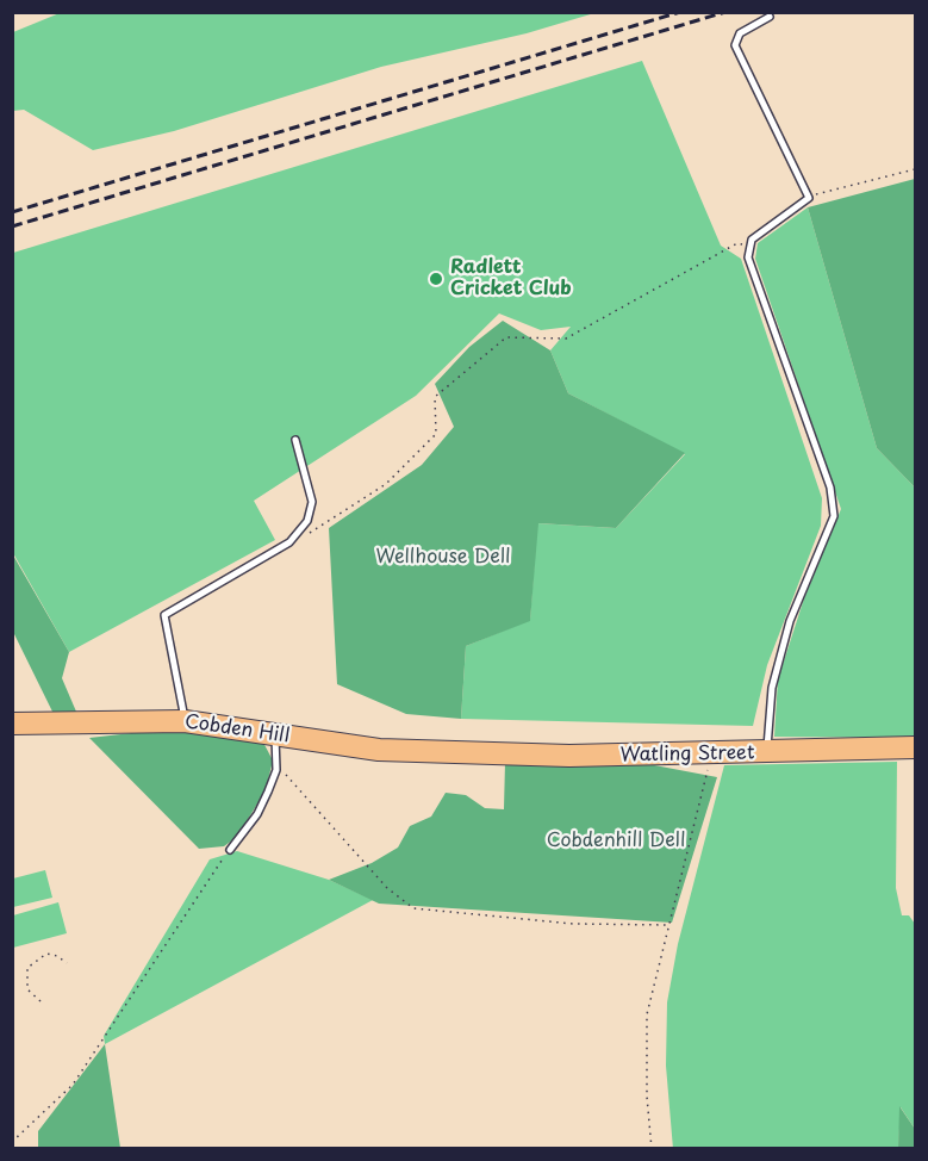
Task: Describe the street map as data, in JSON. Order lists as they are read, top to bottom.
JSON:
{
  "streets": {
    "main road": ["Cobden Hill", "Watling Street"]
  },
  "crossings": [
    ["Cobden Hill", "Watling Street"]
  ],
  "parks": ["Wellhouse Dell", "Cobdenhill Dell"],
  "places": ["Radlett Cricket Club"]
}
